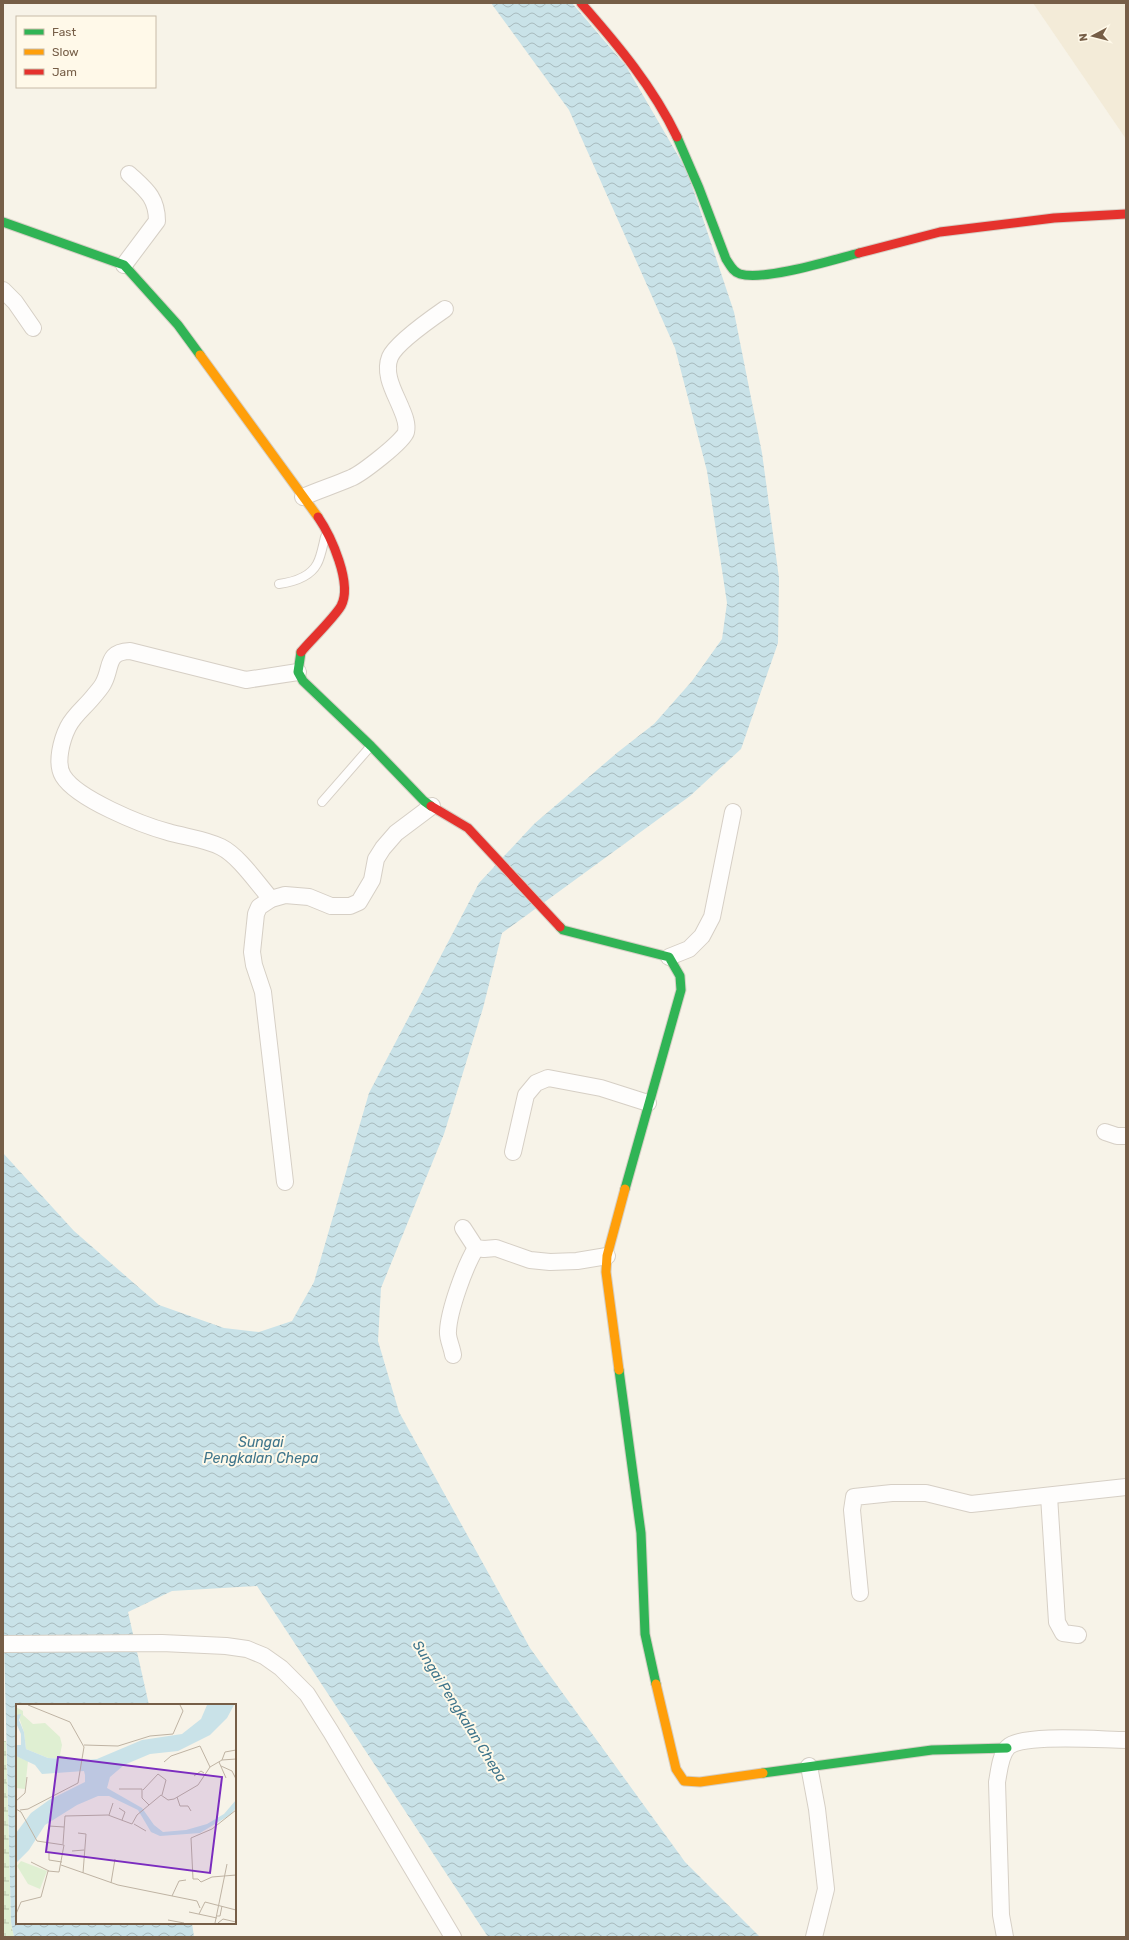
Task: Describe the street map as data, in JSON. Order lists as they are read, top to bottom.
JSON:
{
  "water": ["Sungai Pengkalan Chepa"],
  "legend": ["Fast", "Slow", "Jam"],
  "north": "left"
}
